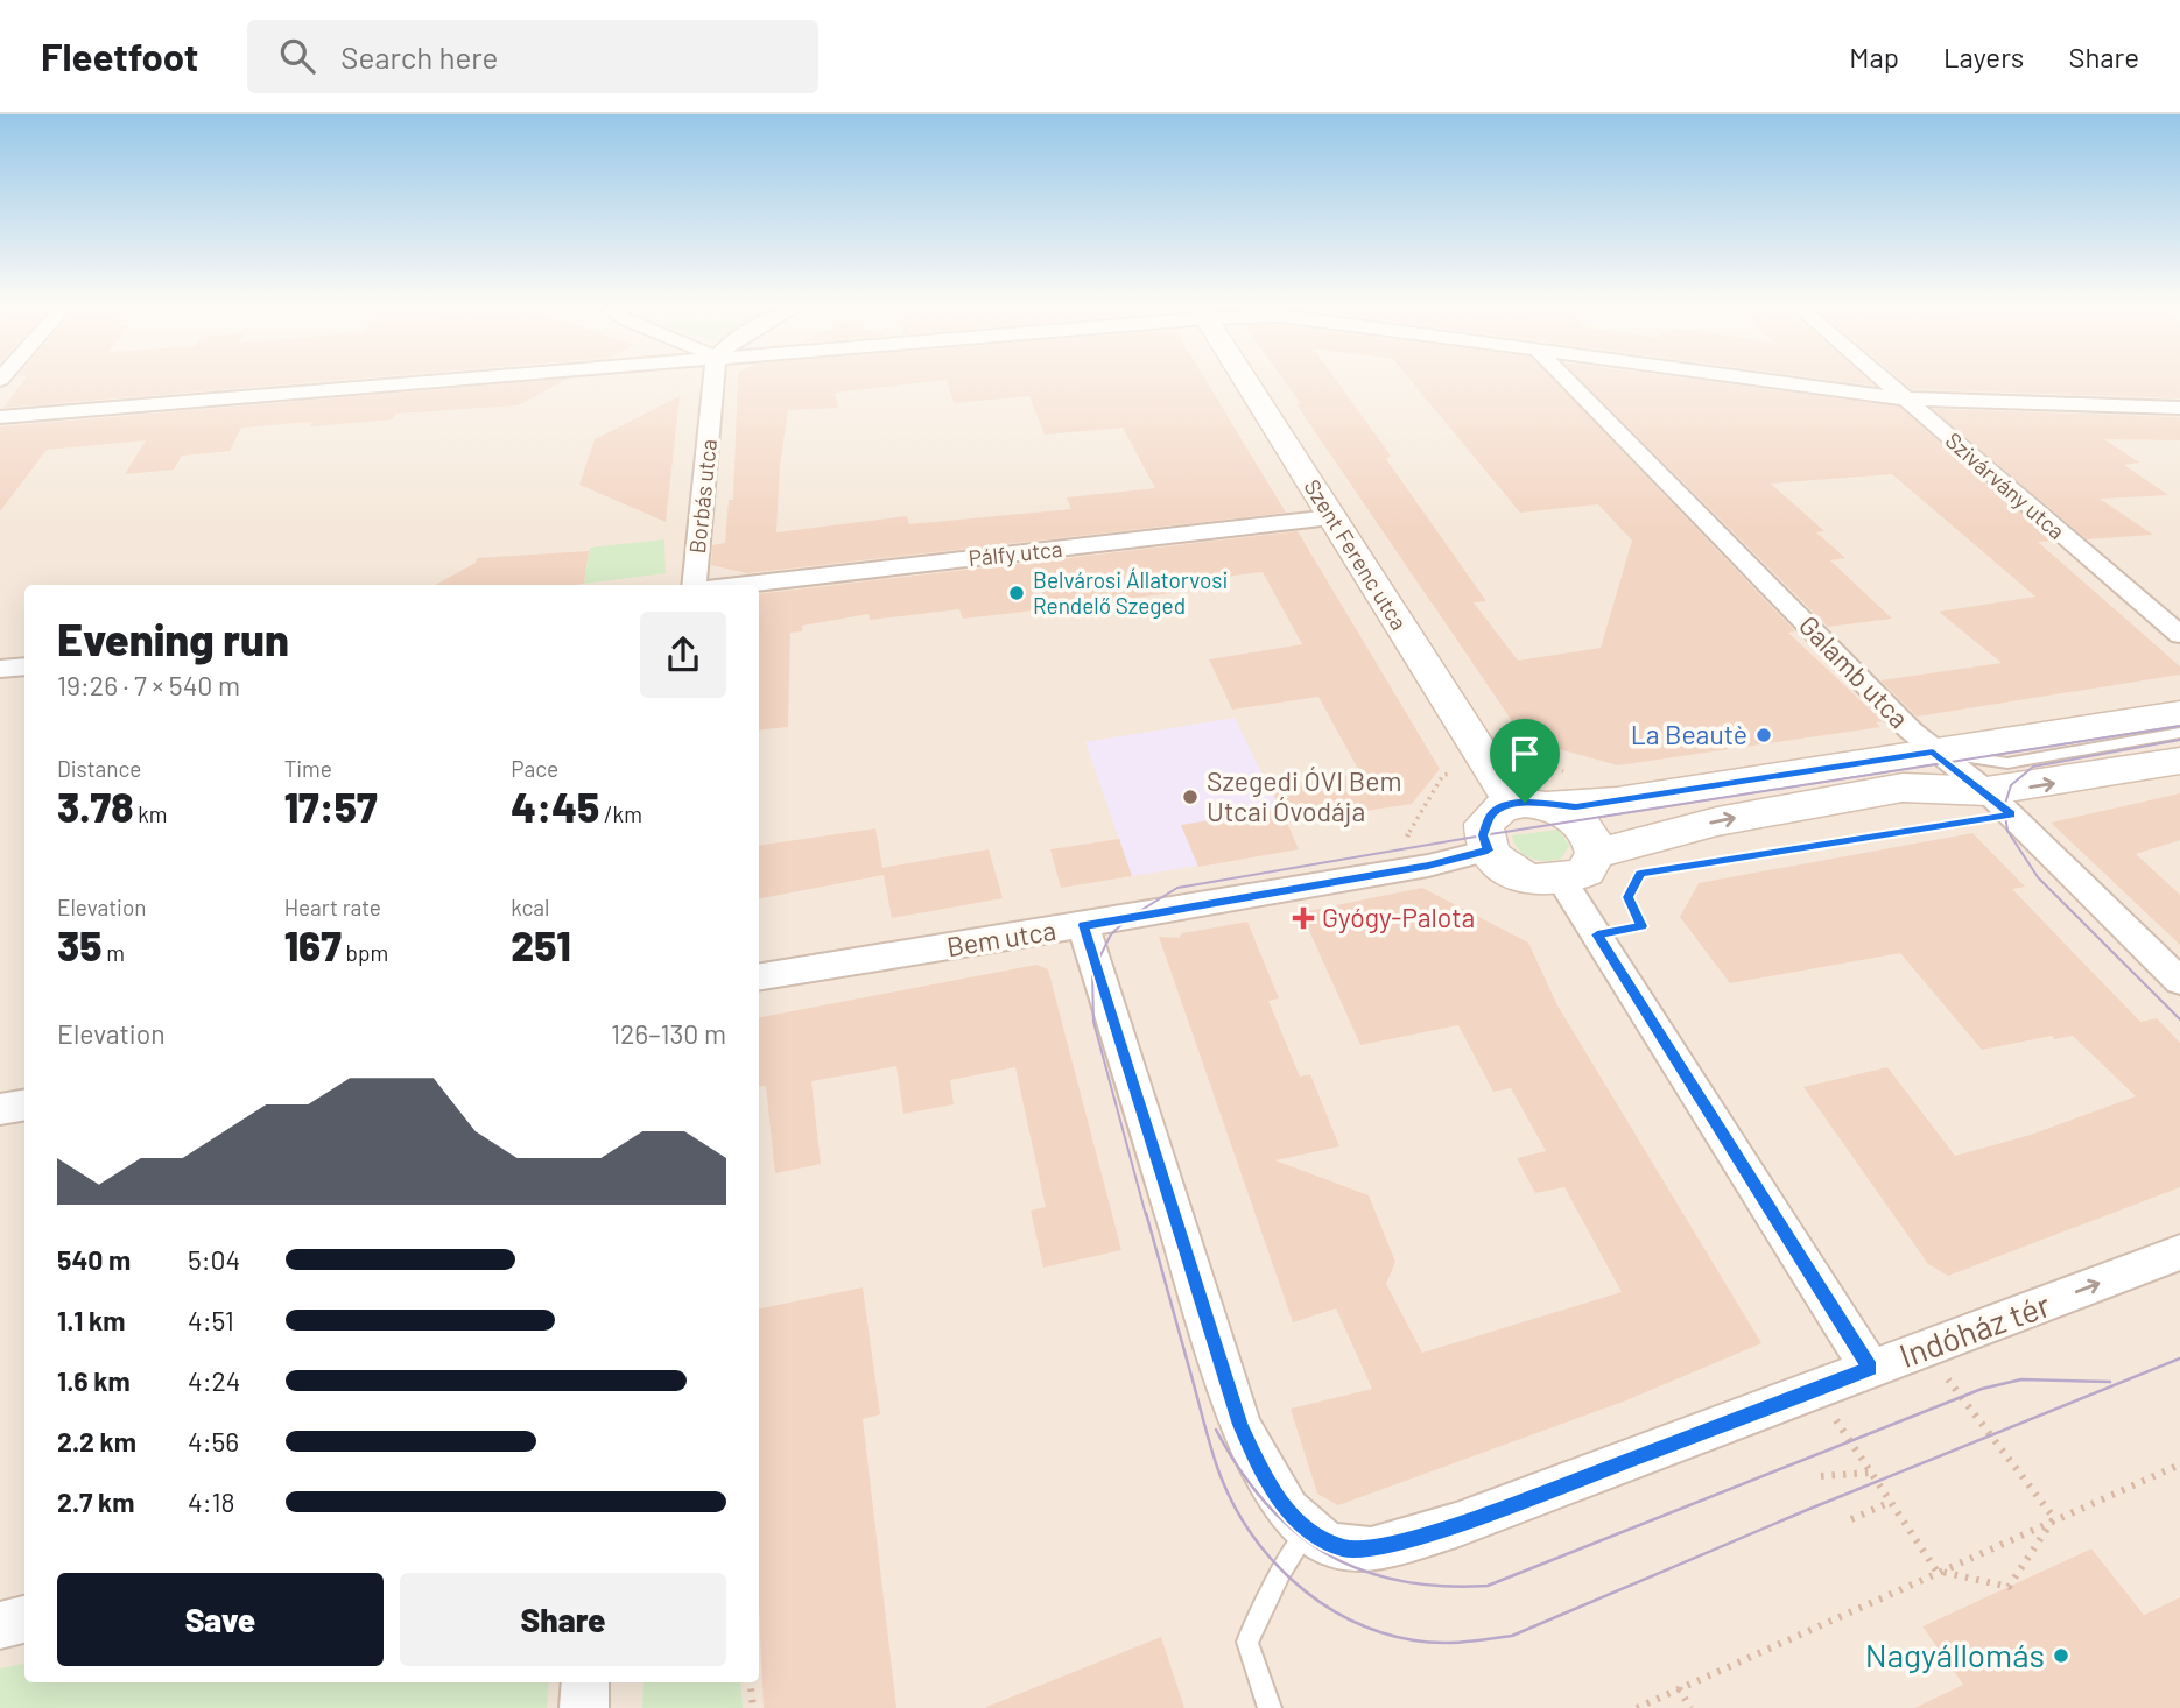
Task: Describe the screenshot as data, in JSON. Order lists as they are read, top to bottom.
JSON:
{
  "streets": {
    "street": [
      "Szivárvány utca",
      "Borbás utca",
      "Pálfy utca",
      "Szent Ferenc utca",
      "Galamb utca",
      "Bem utca",
      "Indóház tér"
    ]
  },
  "crossings": [
    ["Pálfy utca", "Szent Ferenc utca"],
    ["Szent Ferenc utca", "Bem utca"]
  ],
  "places": {
    "other": [
      "Belvárosi Állatorvosi Rendelő Szeged",
      "La Beautè",
      "Szegedi ÓVI Bem Utcai Óvodája",
      "Nagyállomás"
    ],
    "health": ["Gyógy-Palota"]
  },
  "page": {
    "header": "Fleetfoot",
    "search": "Search here",
    "nav": ["Map", "Layers", "Share"],
    "heading": ["Evening run", "19:26 · 7 × 540 m"],
    "stats": [
      ["Distance", "3.78 km"],
      ["Time", "17:57"],
      ["Pace", "4:45 /km"],
      ["Elevation", "35 m"],
      ["Heart rate", "167 bpm"],
      ["kcal", "251"]
    ],
    "chart": ["Elevation", "126–130 m"],
    "list": [
      {
        "name": "540 m",
        "note": "5:04"
      },
      {
        "name": "1.1 km",
        "note": "4:51"
      },
      {
        "name": "1.6 km",
        "note": "4:24"
      },
      {
        "name": "2.2 km",
        "note": "4:56"
      },
      {
        "name": "2.7 km",
        "note": "4:18"
      }
    ],
    "buttons": ["Save", "Share"]
  }
}
